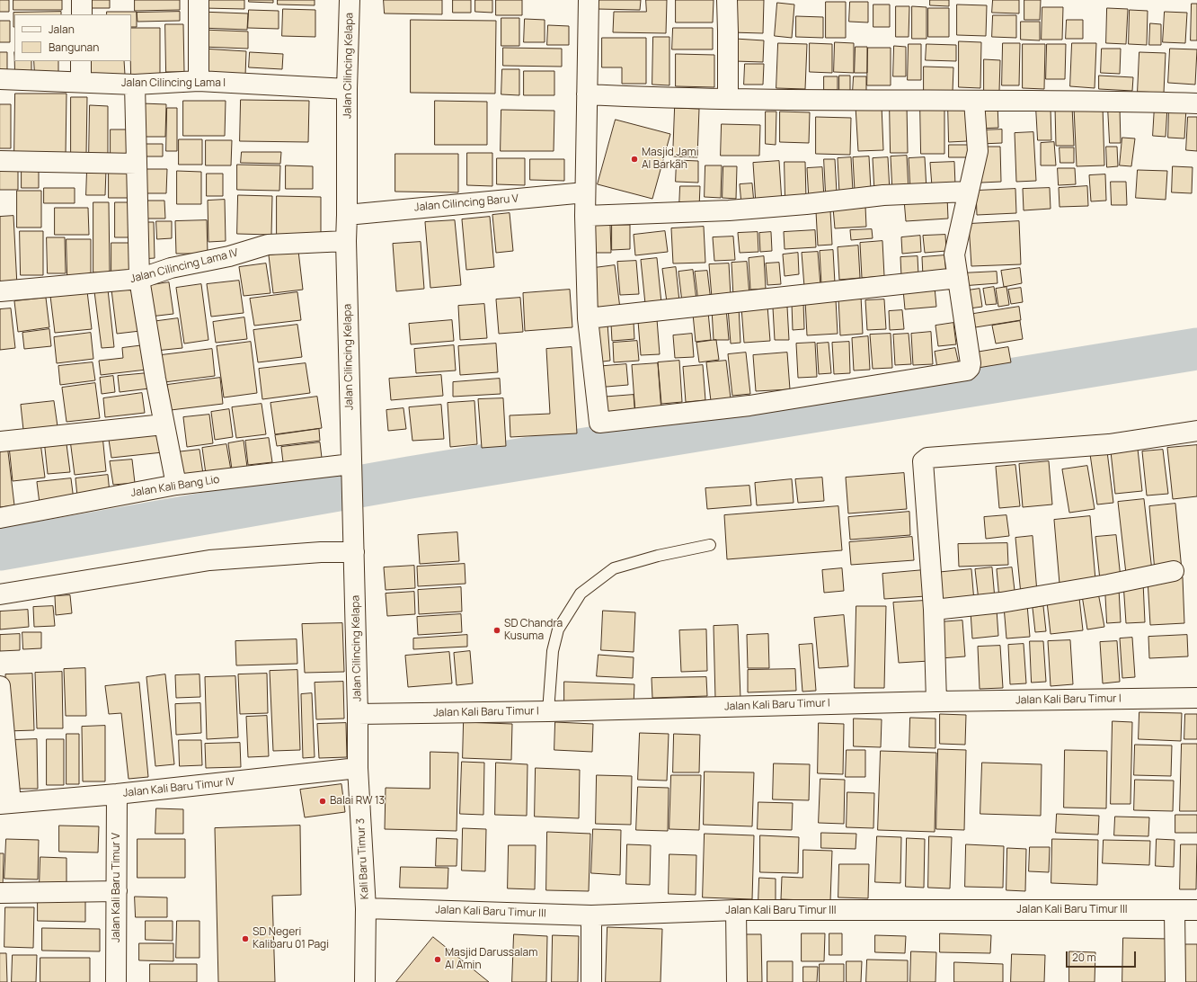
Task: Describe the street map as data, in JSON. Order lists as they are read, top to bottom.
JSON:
{
  "streets": {
    "street": [
      "Jalan Cilincing Kelapa",
      "Jalan Cilincing Lama I",
      "Jalan Cilincing Baru V",
      "Jalan Cilincing Lama IV",
      "Jalan Kali Bang Lio",
      "Jalan Kali Baru Timur I",
      "Jalan Kali Baru Timur IV",
      "Kali Baru Timur 3",
      "Jalan Kali Baru Timur V",
      "Jalan Kali Baru Timur III"
    ]
  },
  "crossings": [
    ["Jalan Cilincing Kelapa", "Jalan Cilincing Lama I"],
    ["Jalan Cilincing Kelapa", "Jalan Cilincing Baru V"],
    ["Jalan Cilincing Kelapa", "Jalan Cilincing Lama IV"],
    ["Jalan Cilincing Kelapa", "Jalan Kali Bang Lio"],
    ["Jalan Cilincing Kelapa", "Jalan Kali Baru Timur I"],
    ["Jalan Cilincing Kelapa", "Kali Baru Timur 3"],
    ["Jalan Kali Baru Timur I", "Kali Baru Timur 3"],
    ["Jalan Kali Baru Timur IV", "Kali Baru Timur 3"],
    ["Jalan Kali Baru Timur IV", "Jalan Kali Baru Timur V"],
    ["Kali Baru Timur 3", "Jalan Kali Baru Timur III"]
  ],
  "places": [
    "Masjid Jami Al Barkah",
    "SD Chandra Kusuma",
    "Balai RW 13",
    "SD Negeri Kalibaru 01 Pagi",
    "Masjid Darussalam Al Amin"
  ],
  "legend": ["Jalan", "Bangunan"],
  "scale_bar": "20 m"
}
